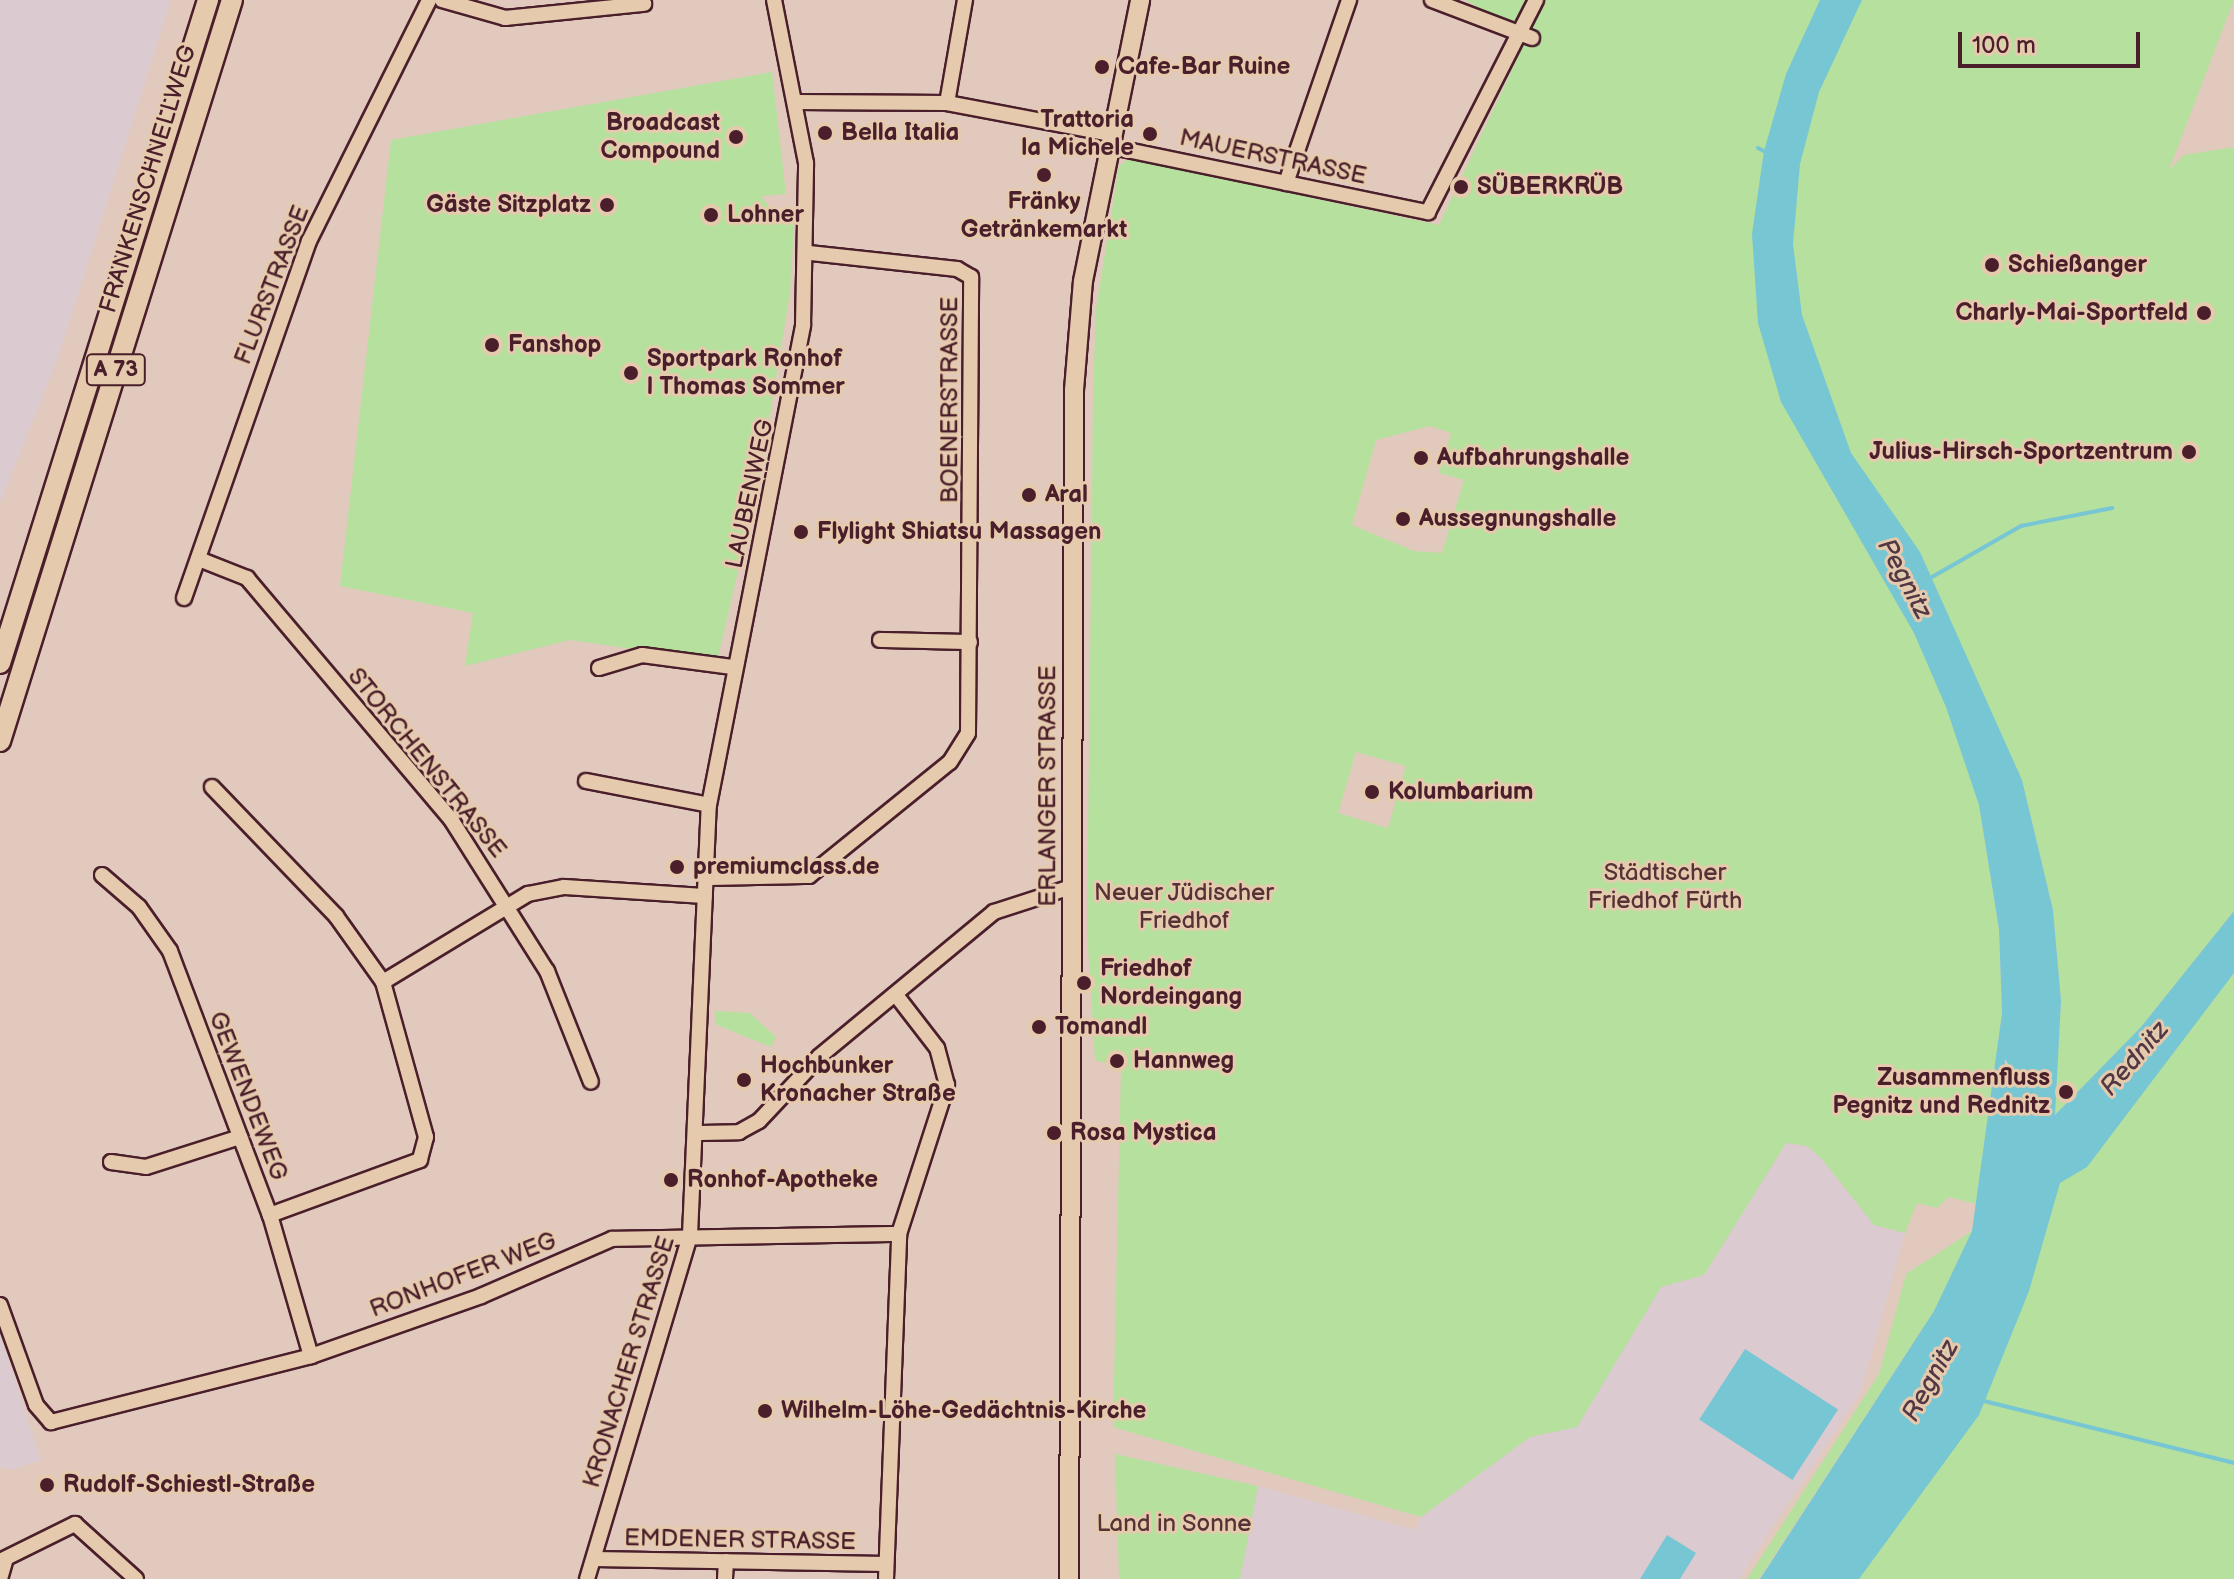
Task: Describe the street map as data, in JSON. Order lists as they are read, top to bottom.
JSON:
{
  "streets": {
    "highway": ["FRANKENSCHNELLWEG", "A 73"],
    "main road": ["ERLANGER STRASSE"],
    "street": [
      "MAUERSTRASSE",
      "FLURSTRASSE",
      "BOENERSTRASSE",
      "LAUBENWEG",
      "STORCHENSTRASSE",
      "GEWENDEWEG",
      "RONHOFER WEG",
      "KRONACHER STRASSE",
      "EMDENER STRASSE"
    ]
  },
  "crossings": [
    ["MAUERSTRASSE", "LAUBENWEG"],
    ["MAUERSTRASSE", "ERLANGER STRASSE"],
    ["FLURSTRASSE", "STORCHENSTRASSE"],
    ["BOENERSTRASSE", "LAUBENWEG"],
    ["LAUBENWEG", "KRONACHER STRASSE"],
    ["GEWENDEWEG", "RONHOFER WEG"],
    ["RONHOFER WEG", "KRONACHER STRASSE"],
    ["KRONACHER STRASSE", "EMDENER STRASSE"]
  ],
  "water": ["Pegnitz", "Rednitz", "Regnitz"],
  "parks": ["Städtischer Friedhof Fürth", "Neuer Jüdischer Friedhof", "Land in Sonne"],
  "places": [
    "Cafe-Bar Ruine",
    "Bella Italia",
    "Trattoria la Michele",
    "Broadcast Compound",
    "Fränky Getränkemarkt",
    "SÜBERKRÜB",
    "Gäste Sitzplatz",
    "Lohner",
    "Schießanger",
    "Charly-Mai-Sportfeld",
    "Fanshop",
    "Sportpark Ronhof | Thomas Sommer",
    "Julius-Hirsch-Sportzentrum",
    "Aufbahrungshalle",
    "Aral",
    "Aussegnungshalle",
    "Flylight Shiatsu Massagen",
    "Kolumbarium",
    "premiumclass.de",
    "Friedhof Nordeingang",
    "Tomandl",
    "Hannweg",
    "Hochbunker Kronacher Straße",
    "Zusammenfluss Pegnitz und Rednitz",
    "Rosa Mystica",
    "Ronhof-Apotheke",
    "Wilhelm-Löhe-Gedächtnis-Kirche",
    "Rudolf-Schiestl-Straße"
  ],
  "scale_bar": "100 m"
}
